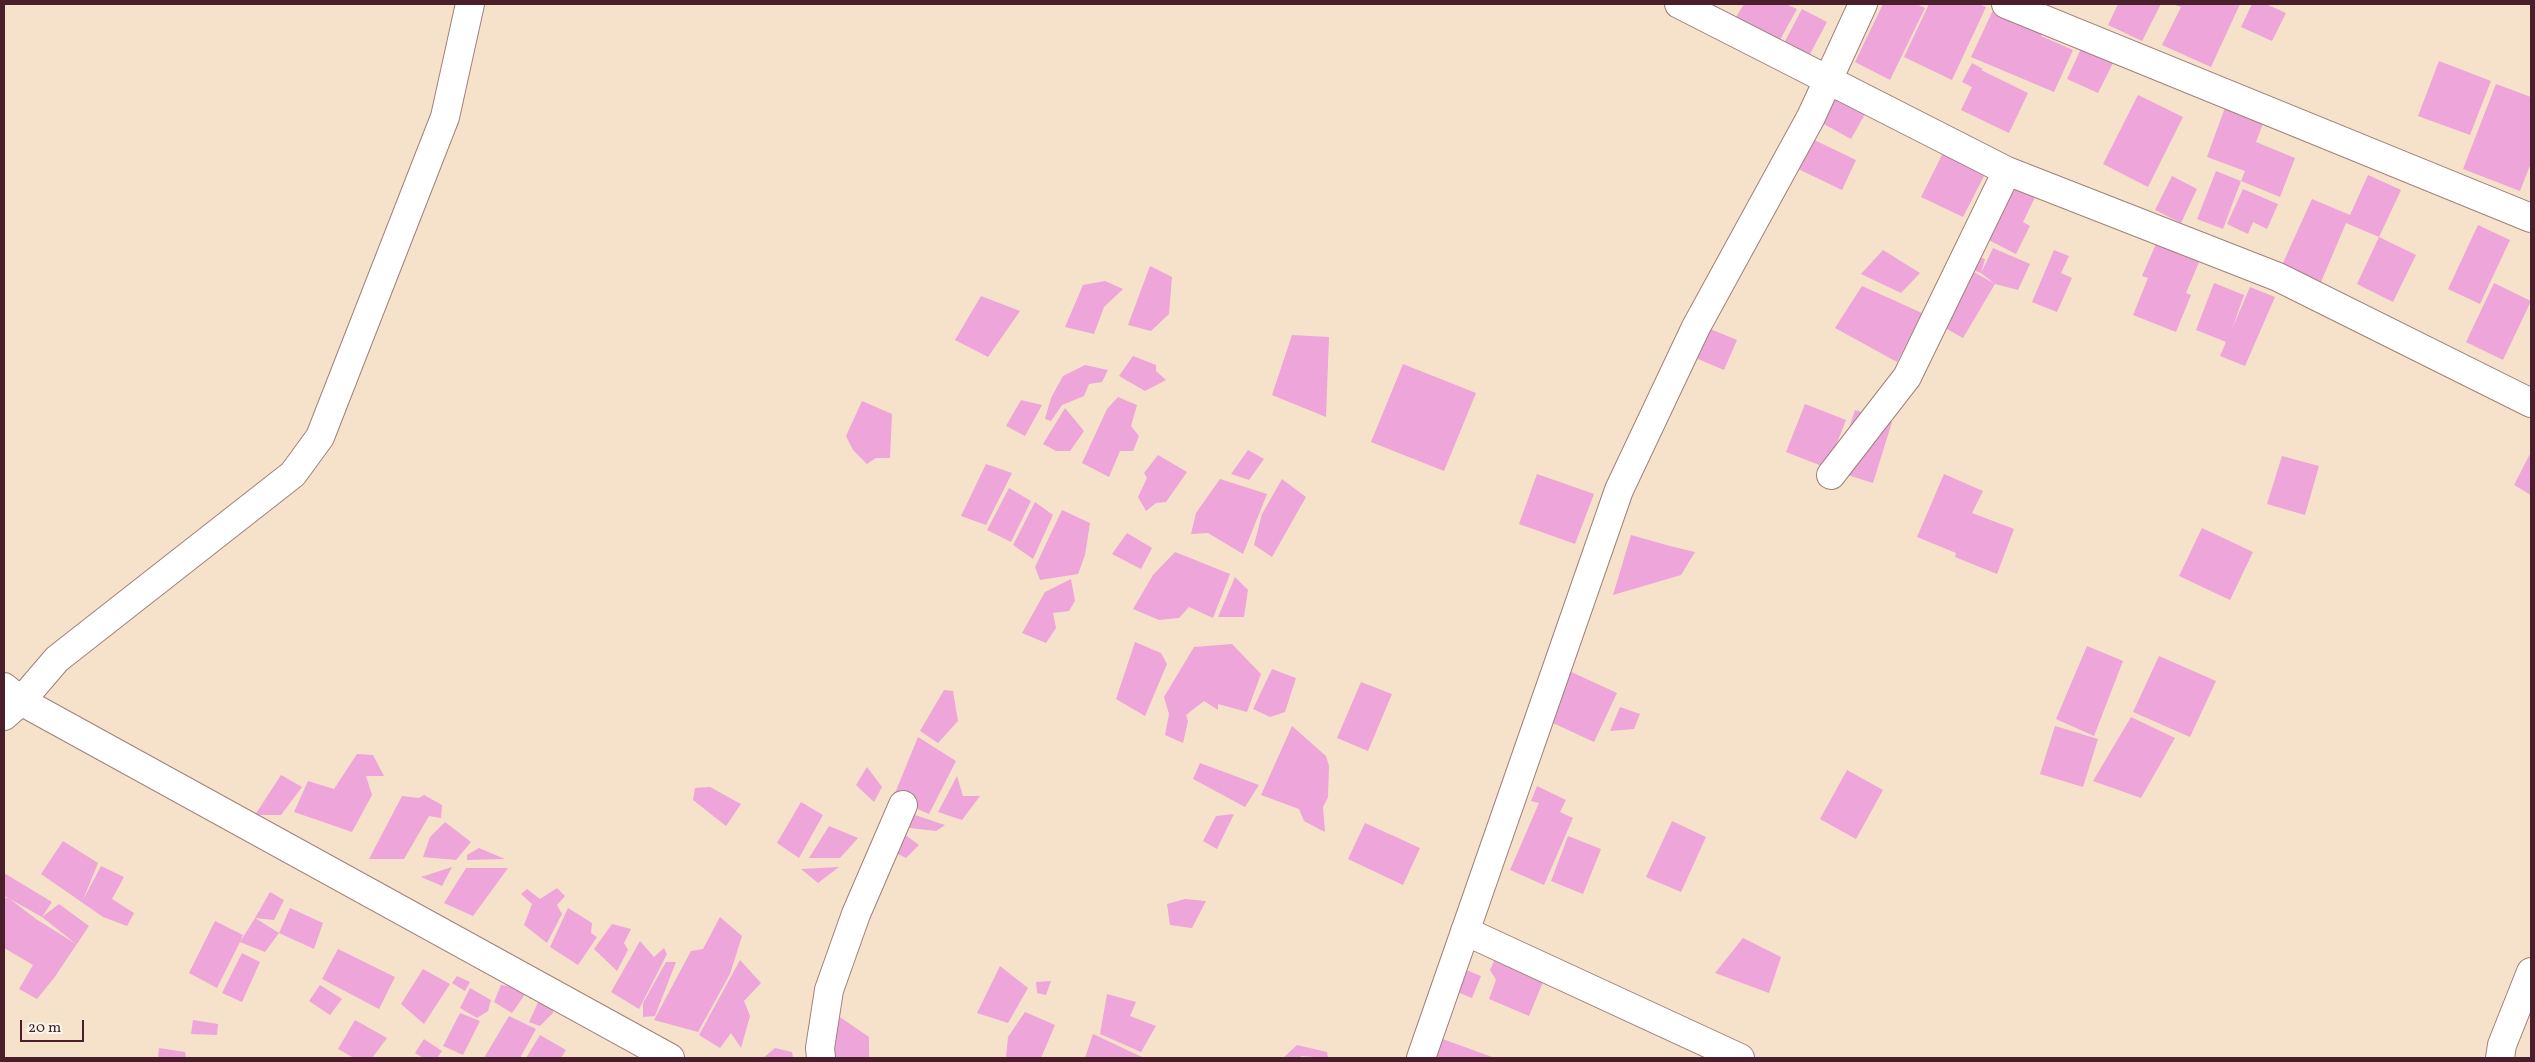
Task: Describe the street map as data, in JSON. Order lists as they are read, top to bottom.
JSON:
{
  "scale_bar": "20 m"
}
